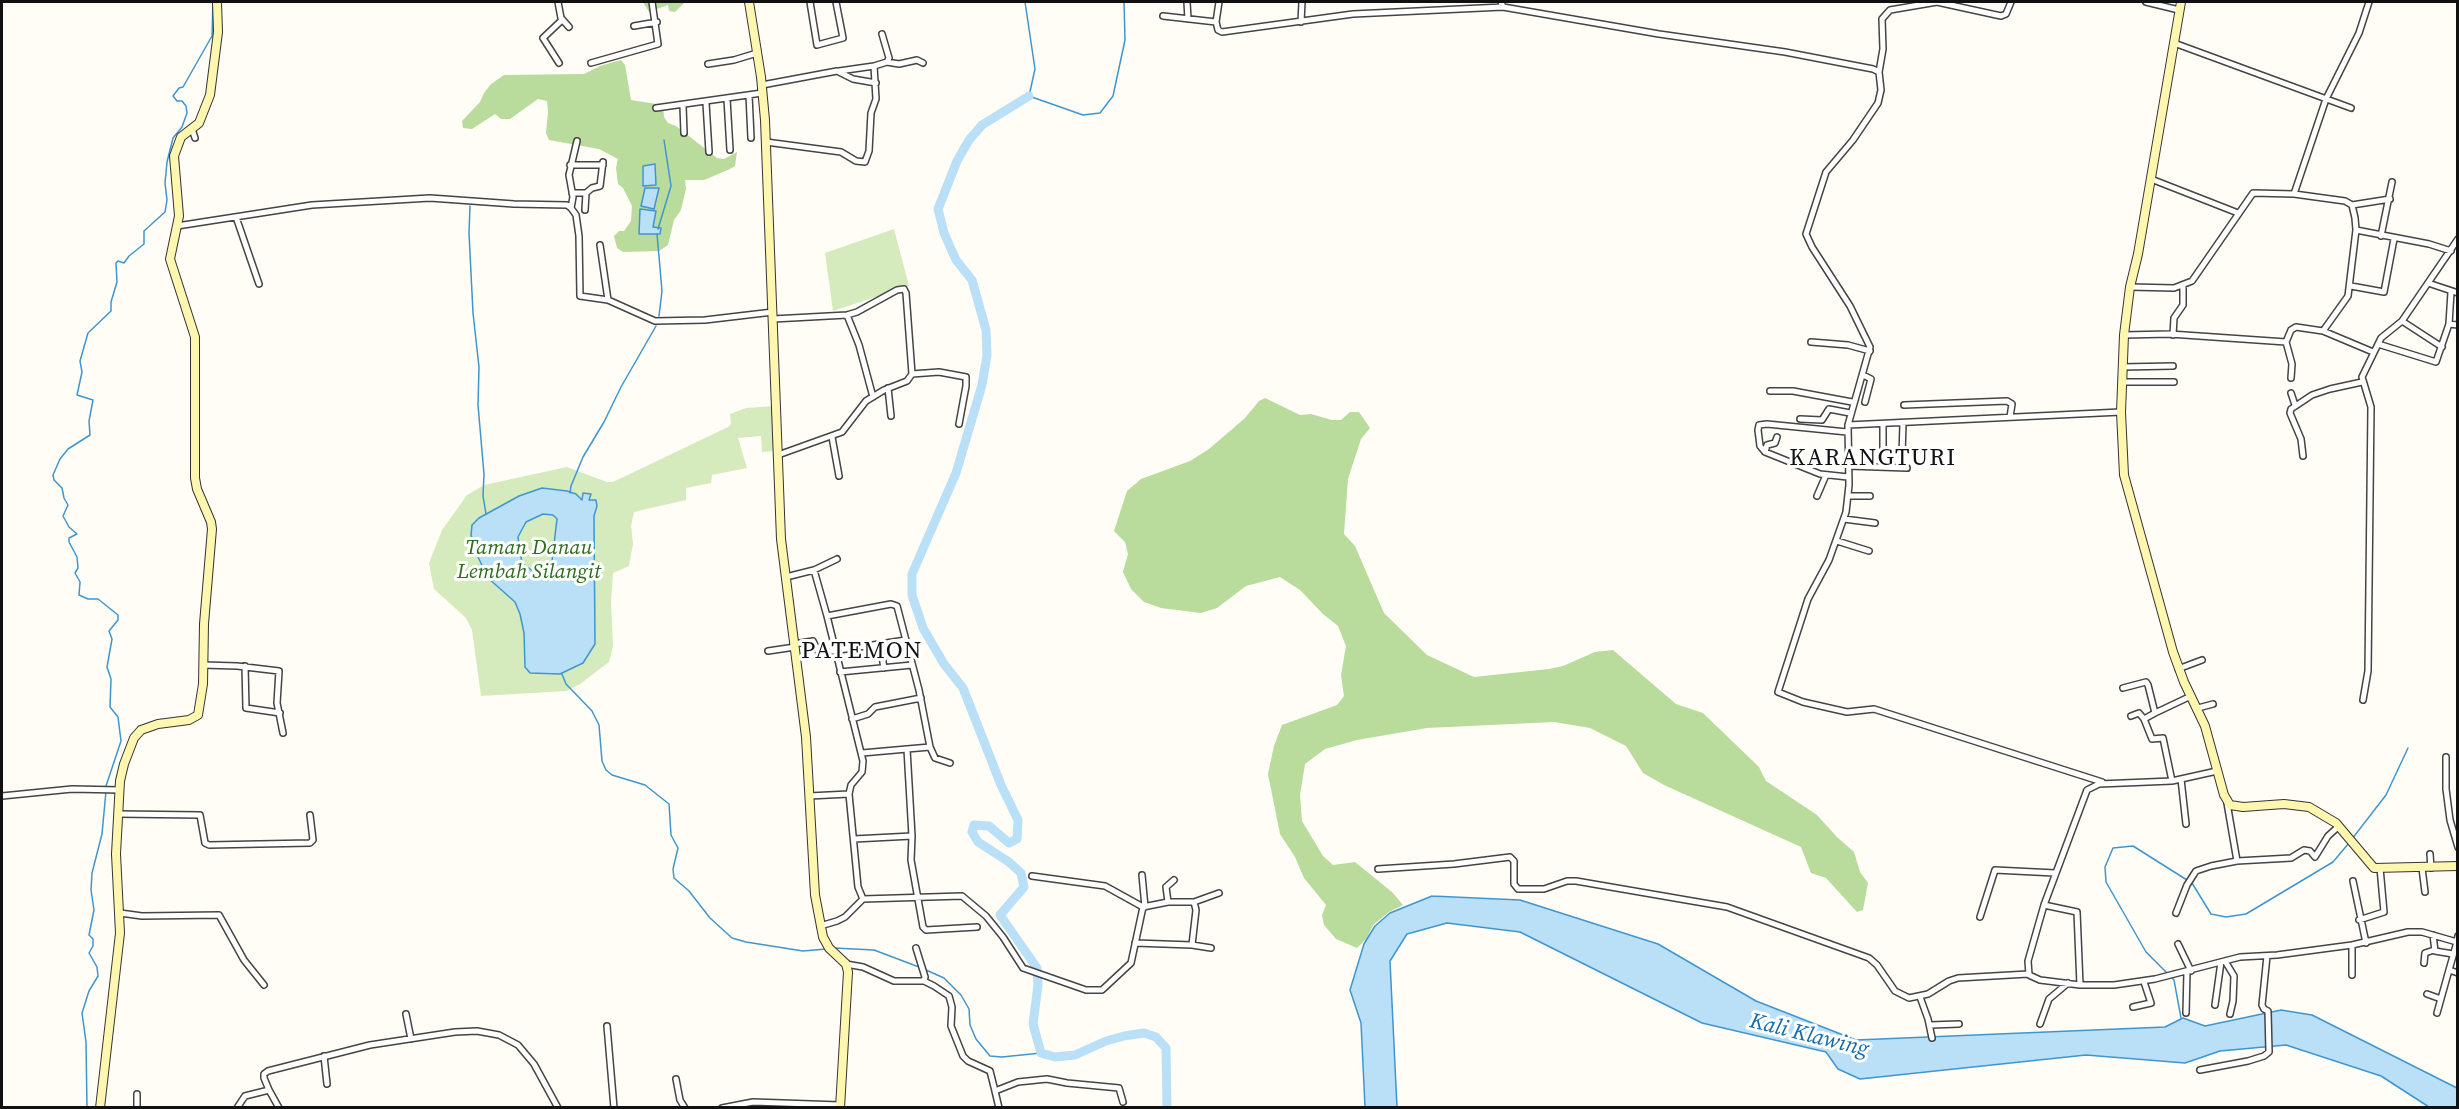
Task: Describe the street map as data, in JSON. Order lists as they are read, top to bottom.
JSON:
{
  "districts": ["KARANGTURI", "PATEMON"],
  "water": ["Kali Klawing"],
  "parks": ["Taman Danau Lembah Silangit"]
}
